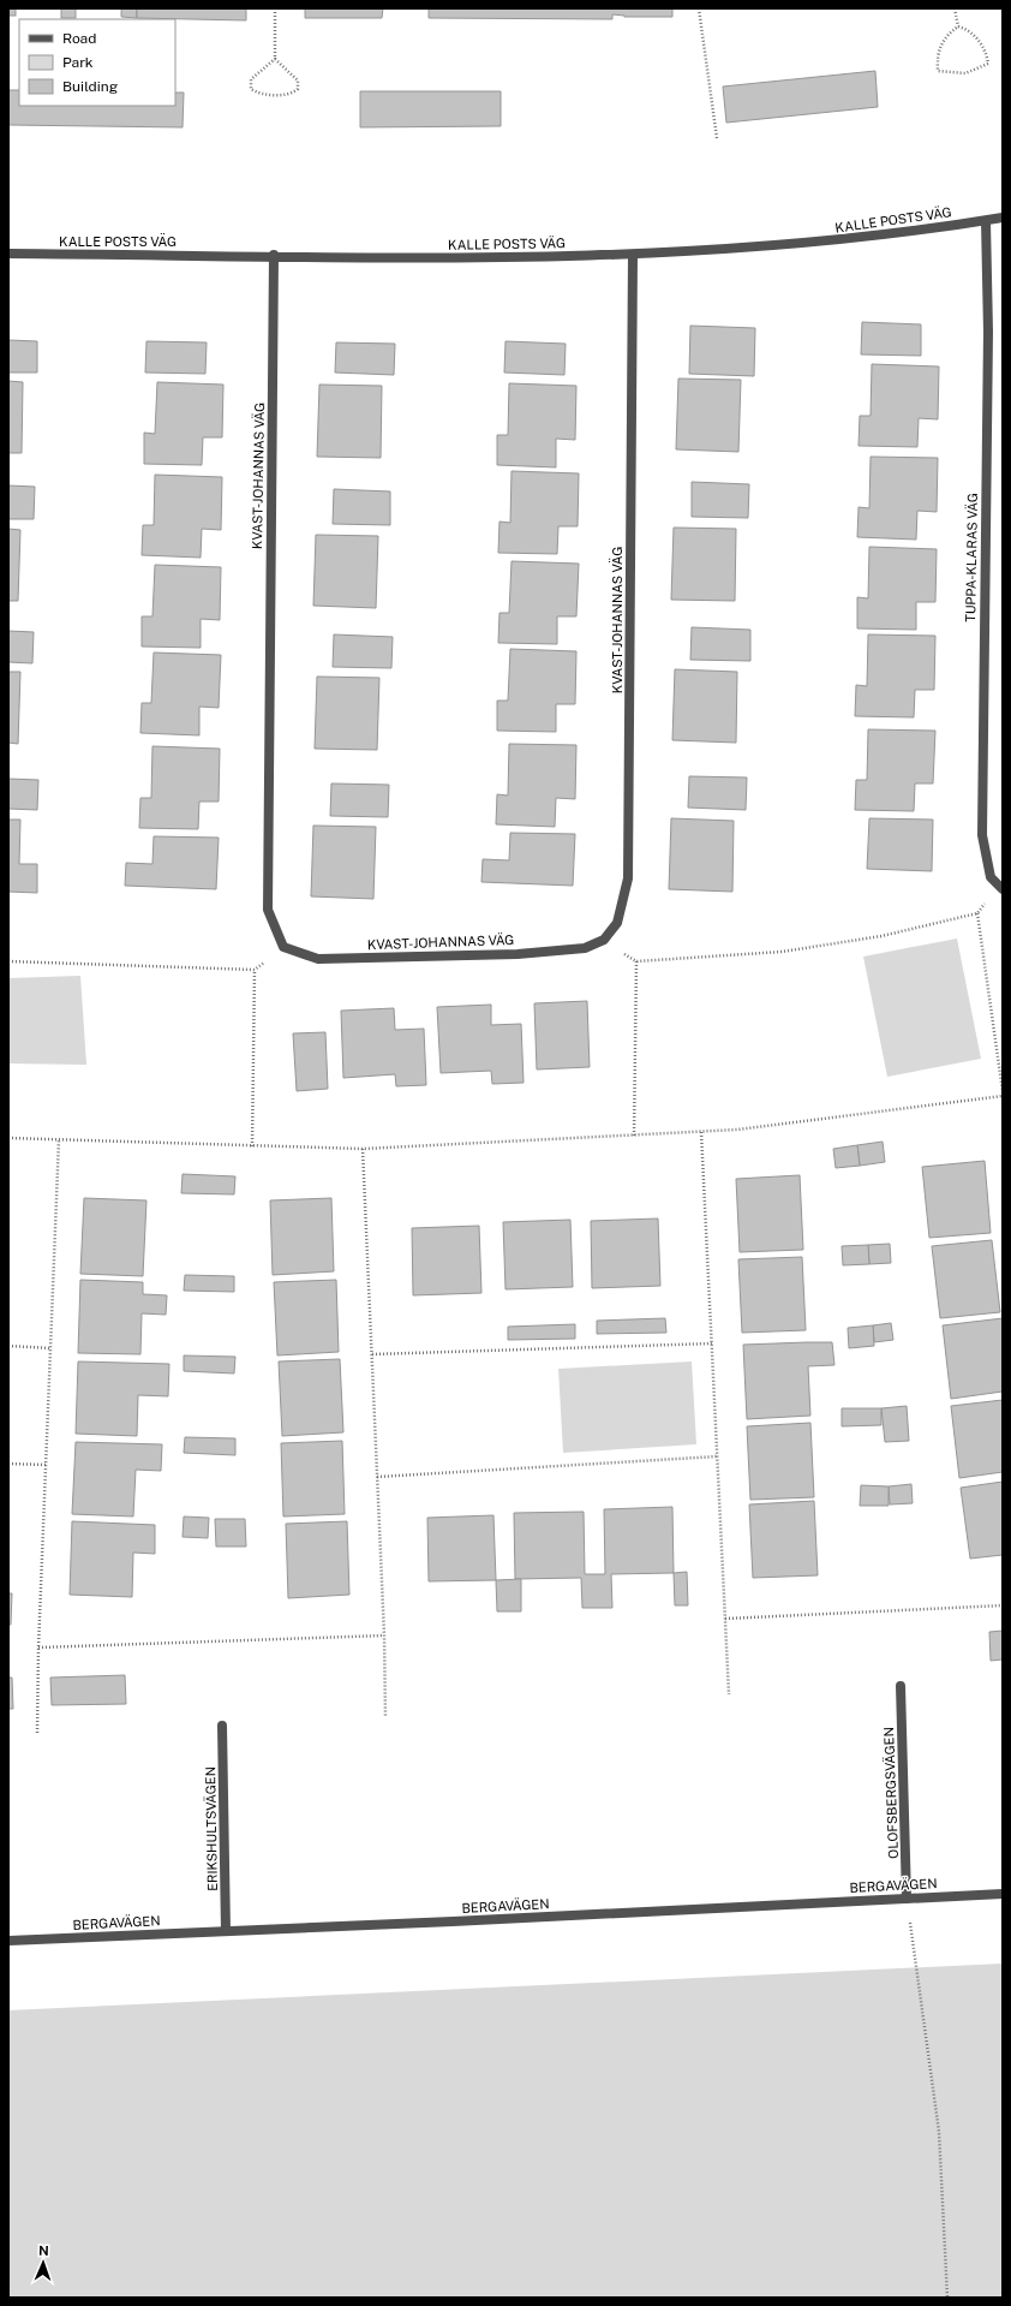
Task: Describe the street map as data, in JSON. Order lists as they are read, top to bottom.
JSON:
{
  "streets": {
    "street": [
      "KALLE POSTS VÄG",
      "KVAST-JOHANNAS VÄG",
      "TUPPA-KLARAS VÄG",
      "OLOFSBERGSVÄGEN",
      "ERIKSHULTSVÄGEN",
      "BERGAVÄGEN"
    ]
  },
  "crossings": [
    ["KALLE POSTS VÄG", "KVAST-JOHANNAS VÄG"],
    ["KALLE POSTS VÄG", "TUPPA-KLARAS VÄG"],
    ["OLOFSBERGSVÄGEN", "BERGAVÄGEN"],
    ["ERIKSHULTSVÄGEN", "BERGAVÄGEN"]
  ],
  "legend": ["Road", "Park", "Building"],
  "north": "top"
}
